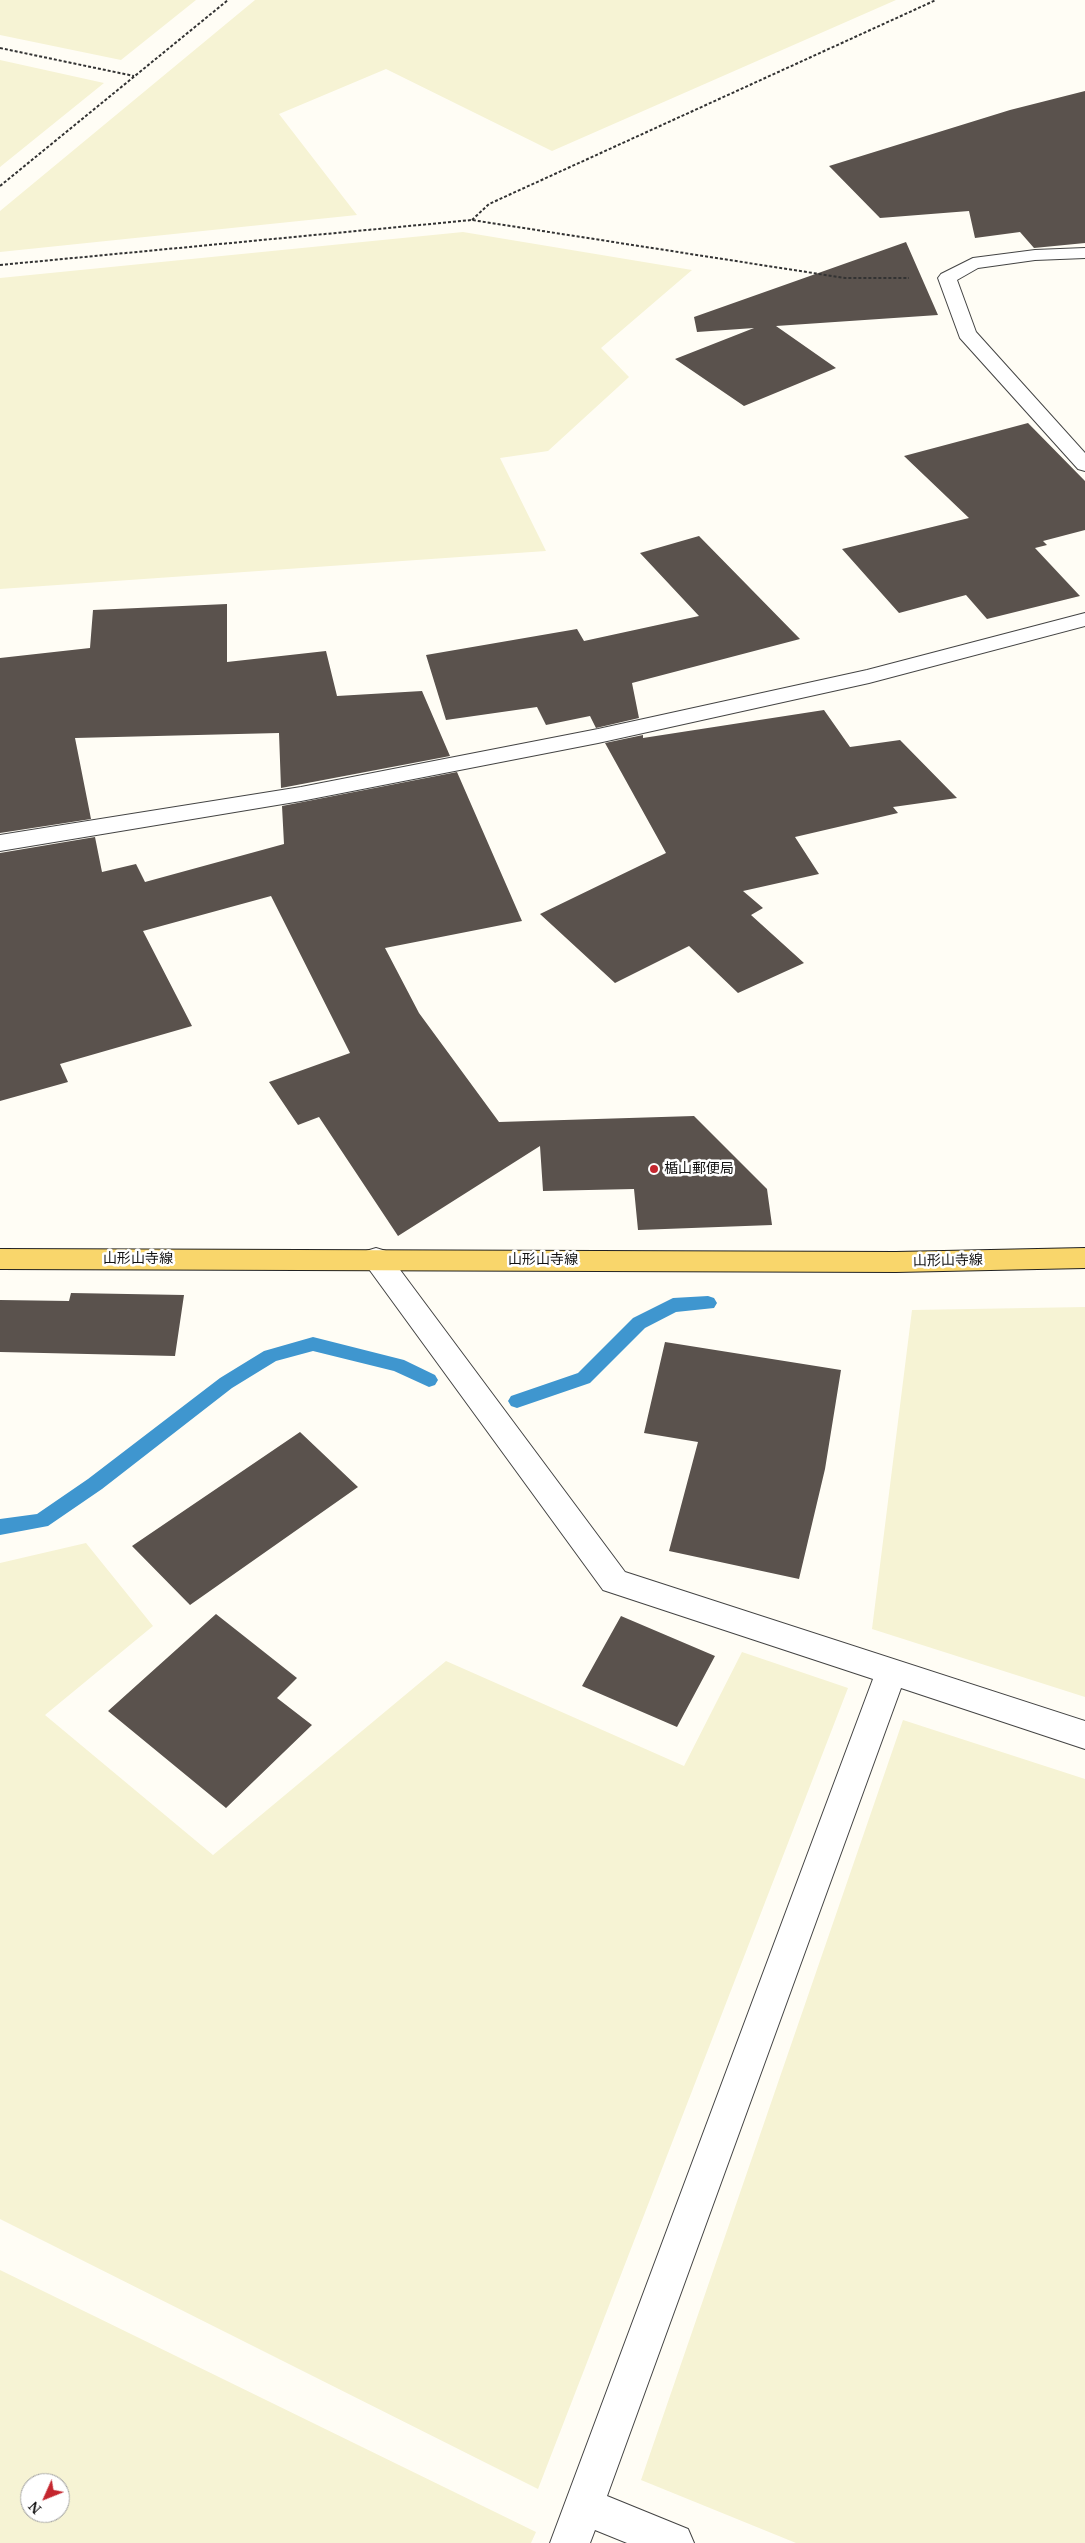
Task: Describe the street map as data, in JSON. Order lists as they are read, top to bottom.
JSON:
{
  "streets": {
    "main road": ["山形山寺線"]
  },
  "places": ["楯山郵便局"],
  "north": "bottom left"
}
